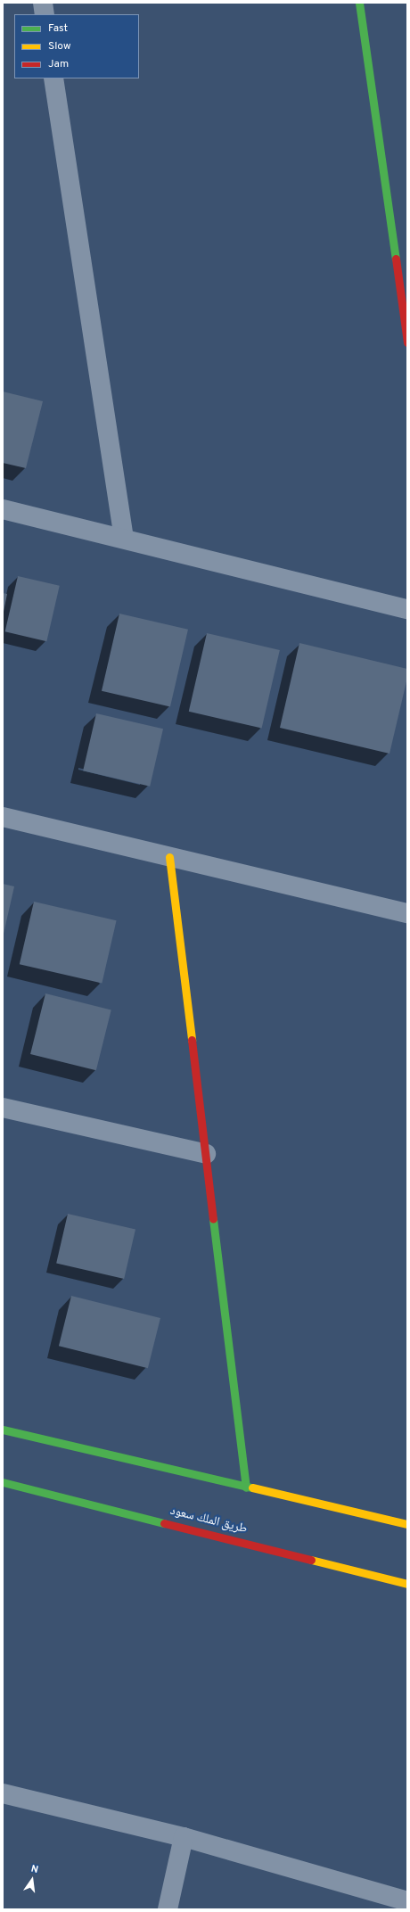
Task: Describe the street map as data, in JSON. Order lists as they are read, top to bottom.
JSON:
{
  "streets": {
    "street": ["طريق الملك سعود"]
  },
  "legend": ["Fast", "Slow", "Jam"],
  "north": "top"
}
